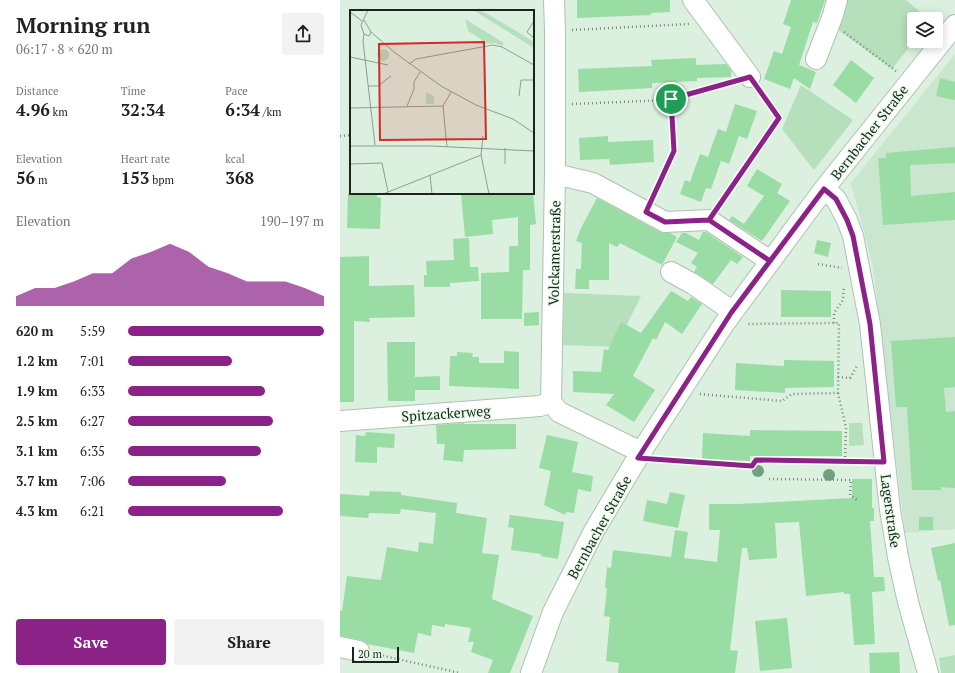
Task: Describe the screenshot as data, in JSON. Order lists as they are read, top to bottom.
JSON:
{
  "streets": {
    "street": [
      "Bernbacher Straße",
      "Volckamerstraße",
      "Spitzackerweg",
      "Lagerstraße"
    ]
  },
  "crossings": [
    ["Bernbacher Straße", "Lagerstraße"],
    ["Volckamerstraße", "Spitzackerweg"]
  ],
  "scale_bar": "20 m",
  "page": {
    "heading": ["Morning run", "06:17 · 8 × 620 m"],
    "stats": [
      ["Distance", "4.96 km"],
      ["Time", "32:34"],
      ["Pace", "6:34 /km"],
      ["Elevation", "56 m"],
      ["Heart rate", "153 bpm"],
      ["kcal", "368"]
    ],
    "chart": ["Elevation", "190–197 m"],
    "list": [
      {
        "name": "620 m",
        "note": "5:59"
      },
      {
        "name": "1.2 km",
        "note": "7:01"
      },
      {
        "name": "1.9 km",
        "note": "6:33"
      },
      {
        "name": "2.5 km",
        "note": "6:27"
      },
      {
        "name": "3.1 km",
        "note": "6:35"
      },
      {
        "name": "3.7 km",
        "note": "7:06"
      },
      {
        "name": "4.3 km",
        "note": "6:21"
      }
    ],
    "buttons": ["Save", "Share"],
    "scale": "20 m"
  }
}
